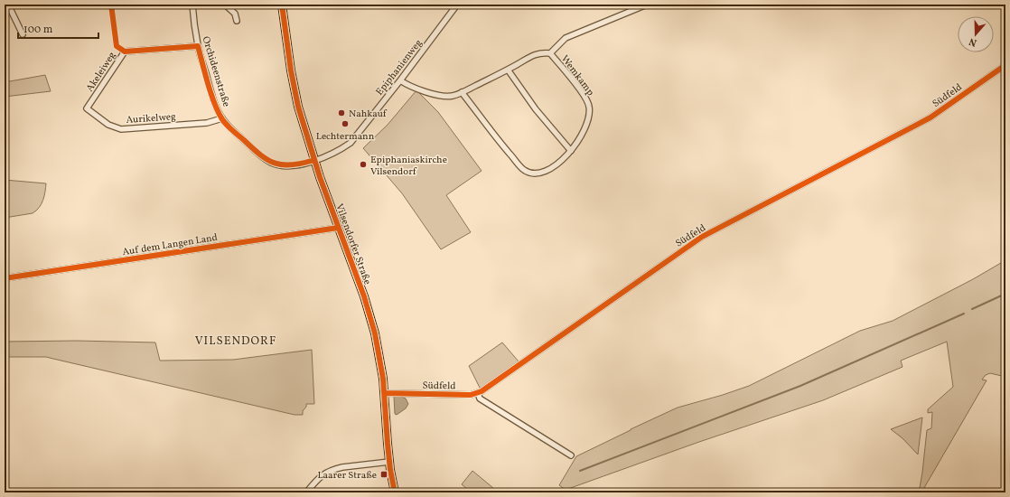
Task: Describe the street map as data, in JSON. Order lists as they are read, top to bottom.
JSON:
{
  "streets": {
    "main road": ["Vilsendorfer Straße"],
    "street": [
      "Epiphanienweg",
      "Akeleiweg",
      "Orchideenstraße",
      "Wemkamp",
      "Südfeld",
      "Aurikelweg",
      "Auf dem Langen Land"
    ]
  },
  "crossings": [
    ["Epiphanienweg", "Orchideenstraße"],
    ["Epiphanienweg", "Wemkamp"],
    ["Epiphanienweg", "Vilsendorfer Straße"],
    ["Akeleiweg", "Orchideenstraße"],
    ["Akeleiweg", "Aurikelweg"],
    ["Orchideenstraße", "Aurikelweg"],
    ["Orchideenstraße", "Vilsendorfer Straße"],
    ["Südfeld", "Vilsendorfer Straße"],
    ["Auf dem Langen Land", "Vilsendorfer Straße"]
  ],
  "districts": ["VILSENDORF"],
  "places": {
    "other": ["Nahkauf", "Lechtermann", "Epiphaniaskirche Vilsendorf"],
    "transit": ["Laarer Straße"]
  },
  "scale_bar": "100 m",
  "north": "bottom"
}
